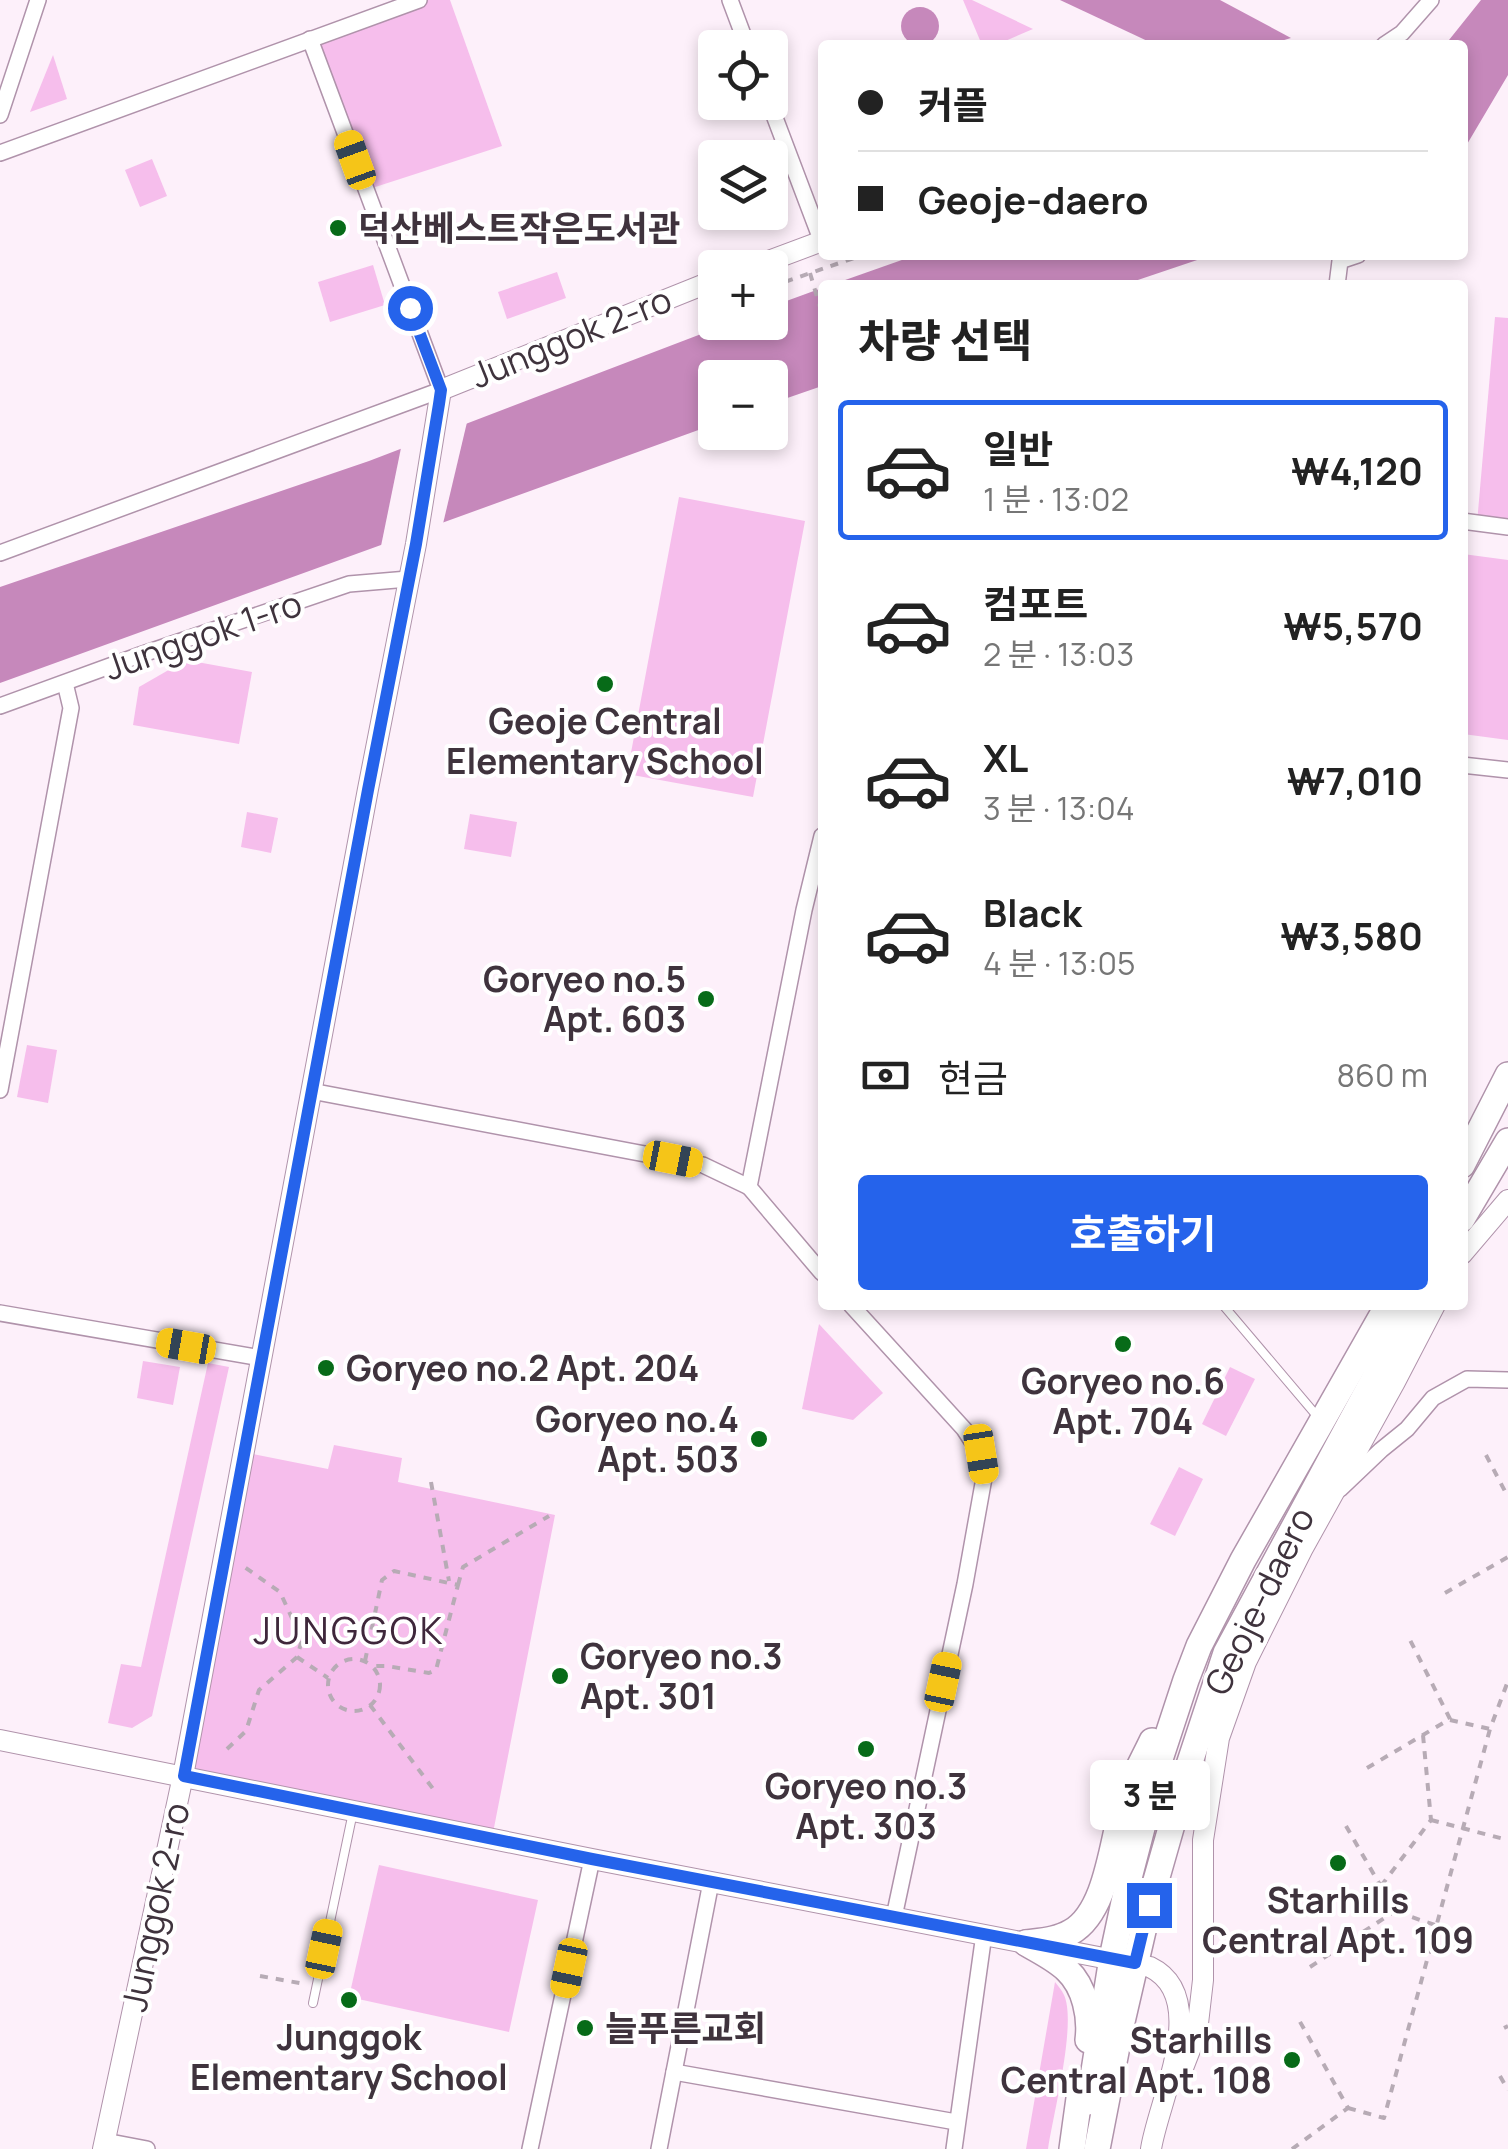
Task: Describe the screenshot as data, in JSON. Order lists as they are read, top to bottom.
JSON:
{
  "streets": {
    "main road": ["Geoje-daero"],
    "street": ["Junggok 2-ro", "Junggok 1-ro"]
  },
  "crossings": [
    ["Junggok 2-ro", "Junggok 1-ro"]
  ],
  "districts": ["JUNGGOK"],
  "places": [
    "덕산베스트작은도서관",
    "Geoje Central Elementary School",
    "Goryeo no.5 Apt. 603",
    "Goryeo no.6 Apt. 704",
    "Goryeo no.2 Apt. 204",
    "Goryeo no.4 Apt. 503",
    "Goryeo no.3 Apt. 301",
    "Goryeo no.3 Apt. 303",
    "Starhills Central Apt. 109",
    "Junggok Elementary School",
    "늘푸른교회",
    "Starhills Central Apt. 108"
  ],
  "page": {
    "map_buttons": ["+", "−"],
    "banner": ["커플", "Geoje-daero"],
    "heading": "차량 선택",
    "list": [
      {
        "name": "일반",
        "note": "1 분 · 13:02",
        "value": "₩4,120"
      },
      {
        "name": "컴포트",
        "note": "2 분 · 13:03",
        "value": "₩5,570"
      },
      {
        "name": "XL",
        "note": "3 분 · 13:04",
        "value": "₩7,010"
      },
      {
        "name": "Black",
        "note": "4 분 · 13:05",
        "value": "₩3,580"
      }
    ],
    "pay": ["현금", "860 m"],
    "buttons": "호출하기",
    "bubble": "3 분"
  }
}
